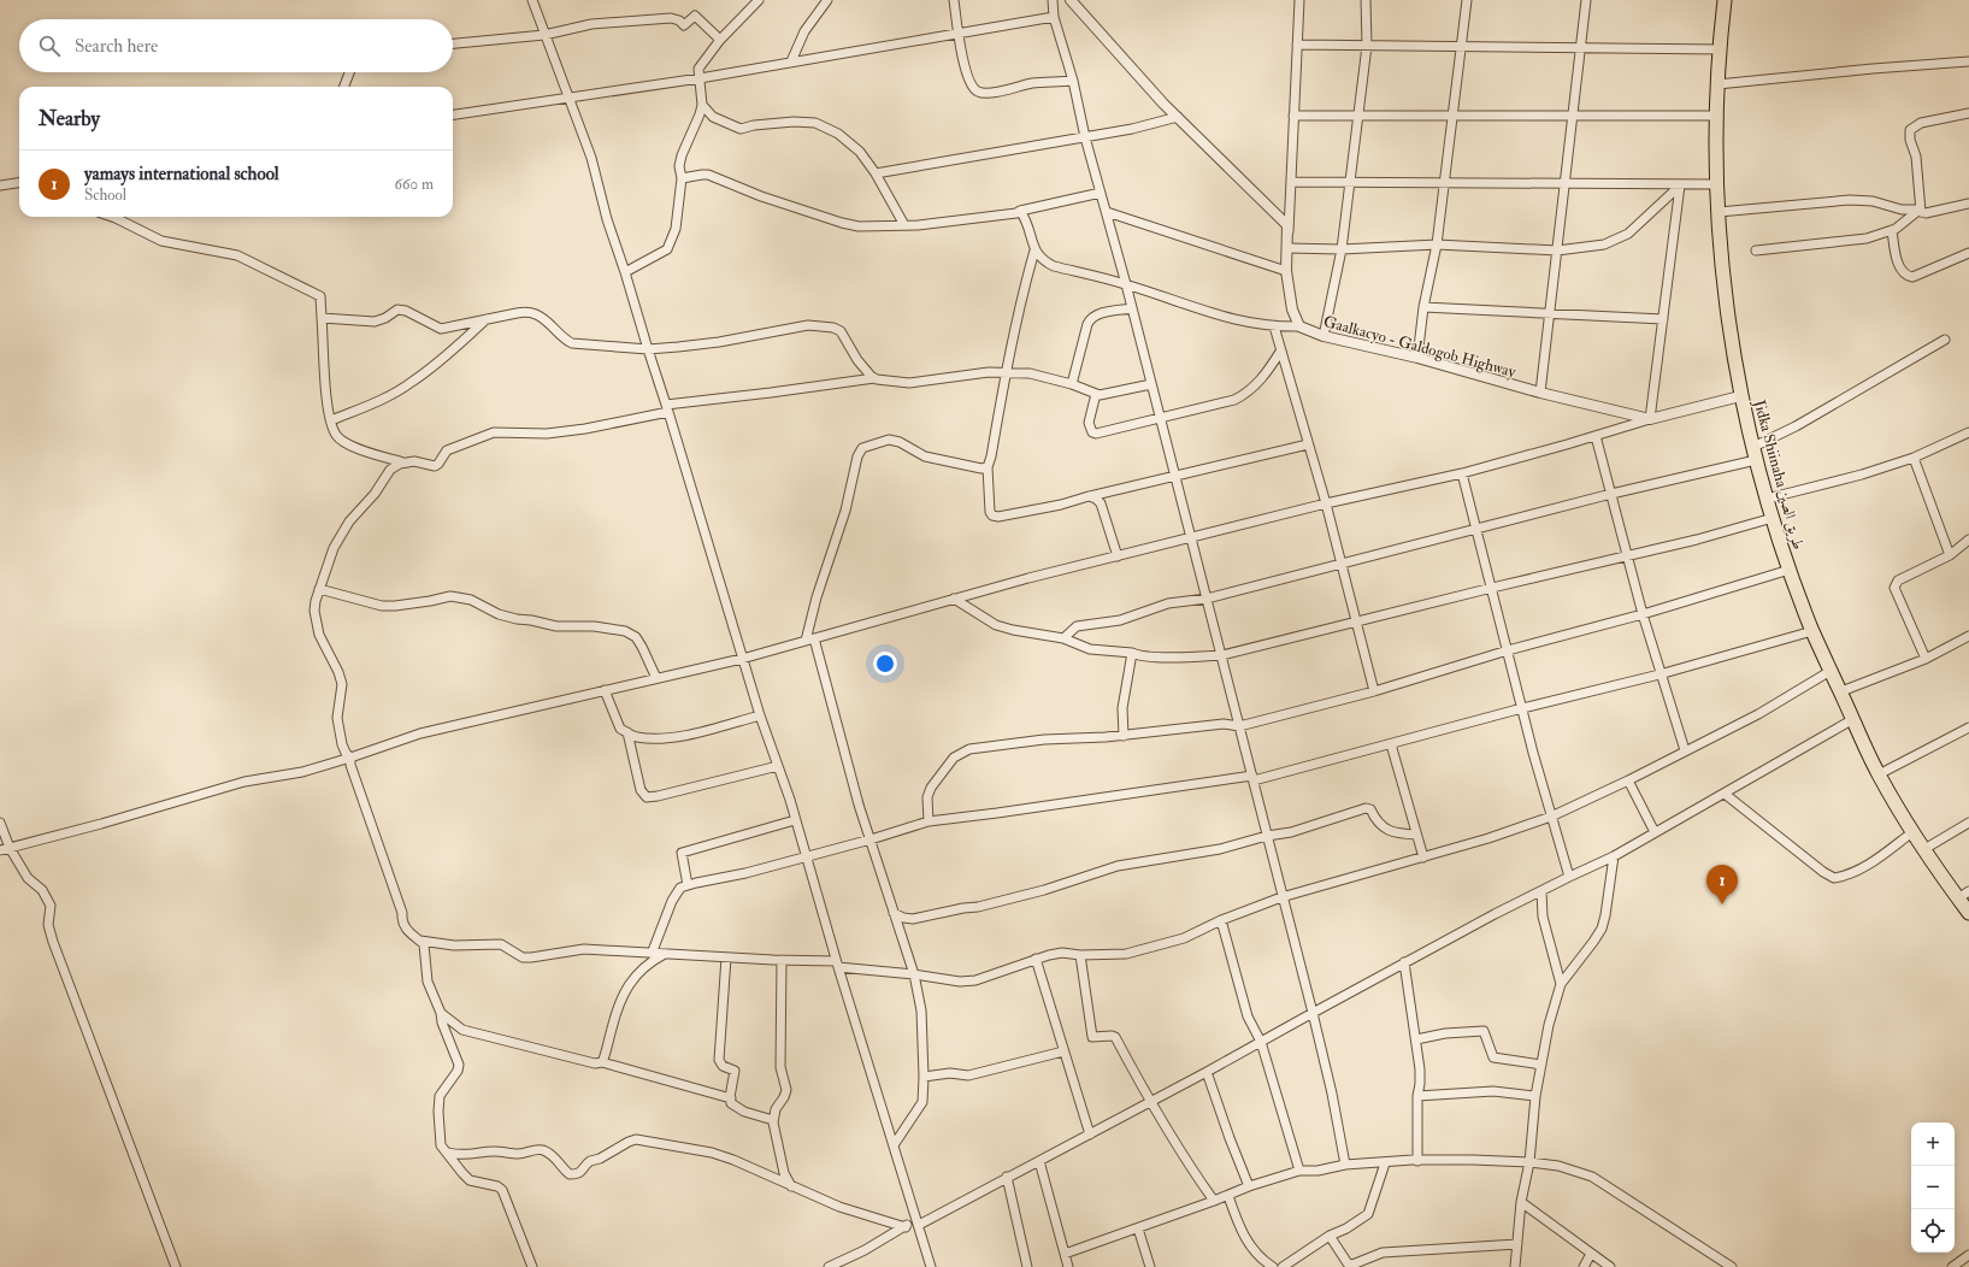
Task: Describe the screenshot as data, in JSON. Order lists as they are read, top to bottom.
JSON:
{
  "streets": {
    "main road": ["Jidka Shiinaha طريق الصين"],
    "street": ["Gaalkacyo - Galdogob Highway"]
  },
  "crossings": [
    ["Gaalkacyo - Galdogob Highway", "Jidka Shiinaha طريق الصين"]
  ],
  "page": {
    "search": "Search here",
    "heading": "Nearby",
    "list": [
      {
        "mark": "1",
        "name": "yamays international school",
        "note": "School",
        "value": "660 m"
      }
    ],
    "pins": "1",
    "map_buttons": ["+", "−"]
  }
}
